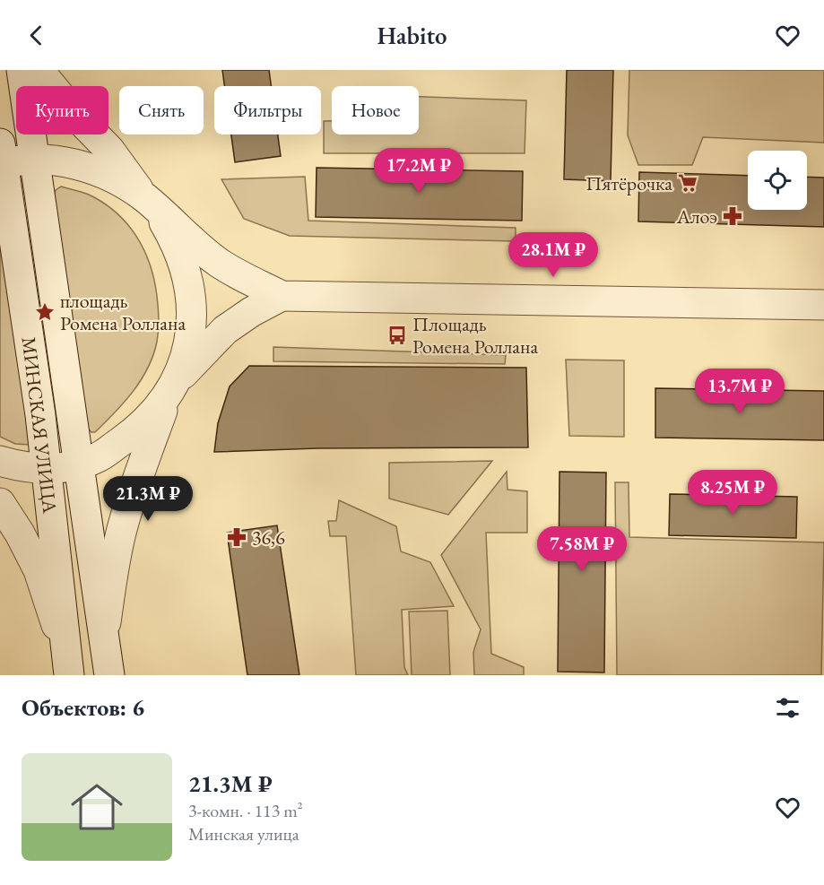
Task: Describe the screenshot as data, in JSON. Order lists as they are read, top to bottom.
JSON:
{
  "streets": {
    "street": ["МИНСКАЯ УЛИЦА"]
  },
  "places": {
    "supermarket": ["Пятёрочка"],
    "pharmacy": ["Алоэ", "36,6"],
    "place": ["площадь Ромена Роллана"],
    "bus stop": ["Площадь Ромена Роллана"]
  },
  "page": {
    "header": "Habito",
    "chip": [
      "Купить",
      "Снять",
      "Фильтры",
      "Новое"
    ],
    "price": [
      "17.2M ₽",
      "28.1M ₽",
      "13.7M ₽",
      "8.25M ₽",
      "21.3M ₽",
      "7.58M ₽"
    ],
    "heading": "Объектов: 6",
    "list": [
      {
        "name": "21.3M ₽",
        "note": "3-комн. · 113 m² · Минская улица"
      }
    ]
  }
}
